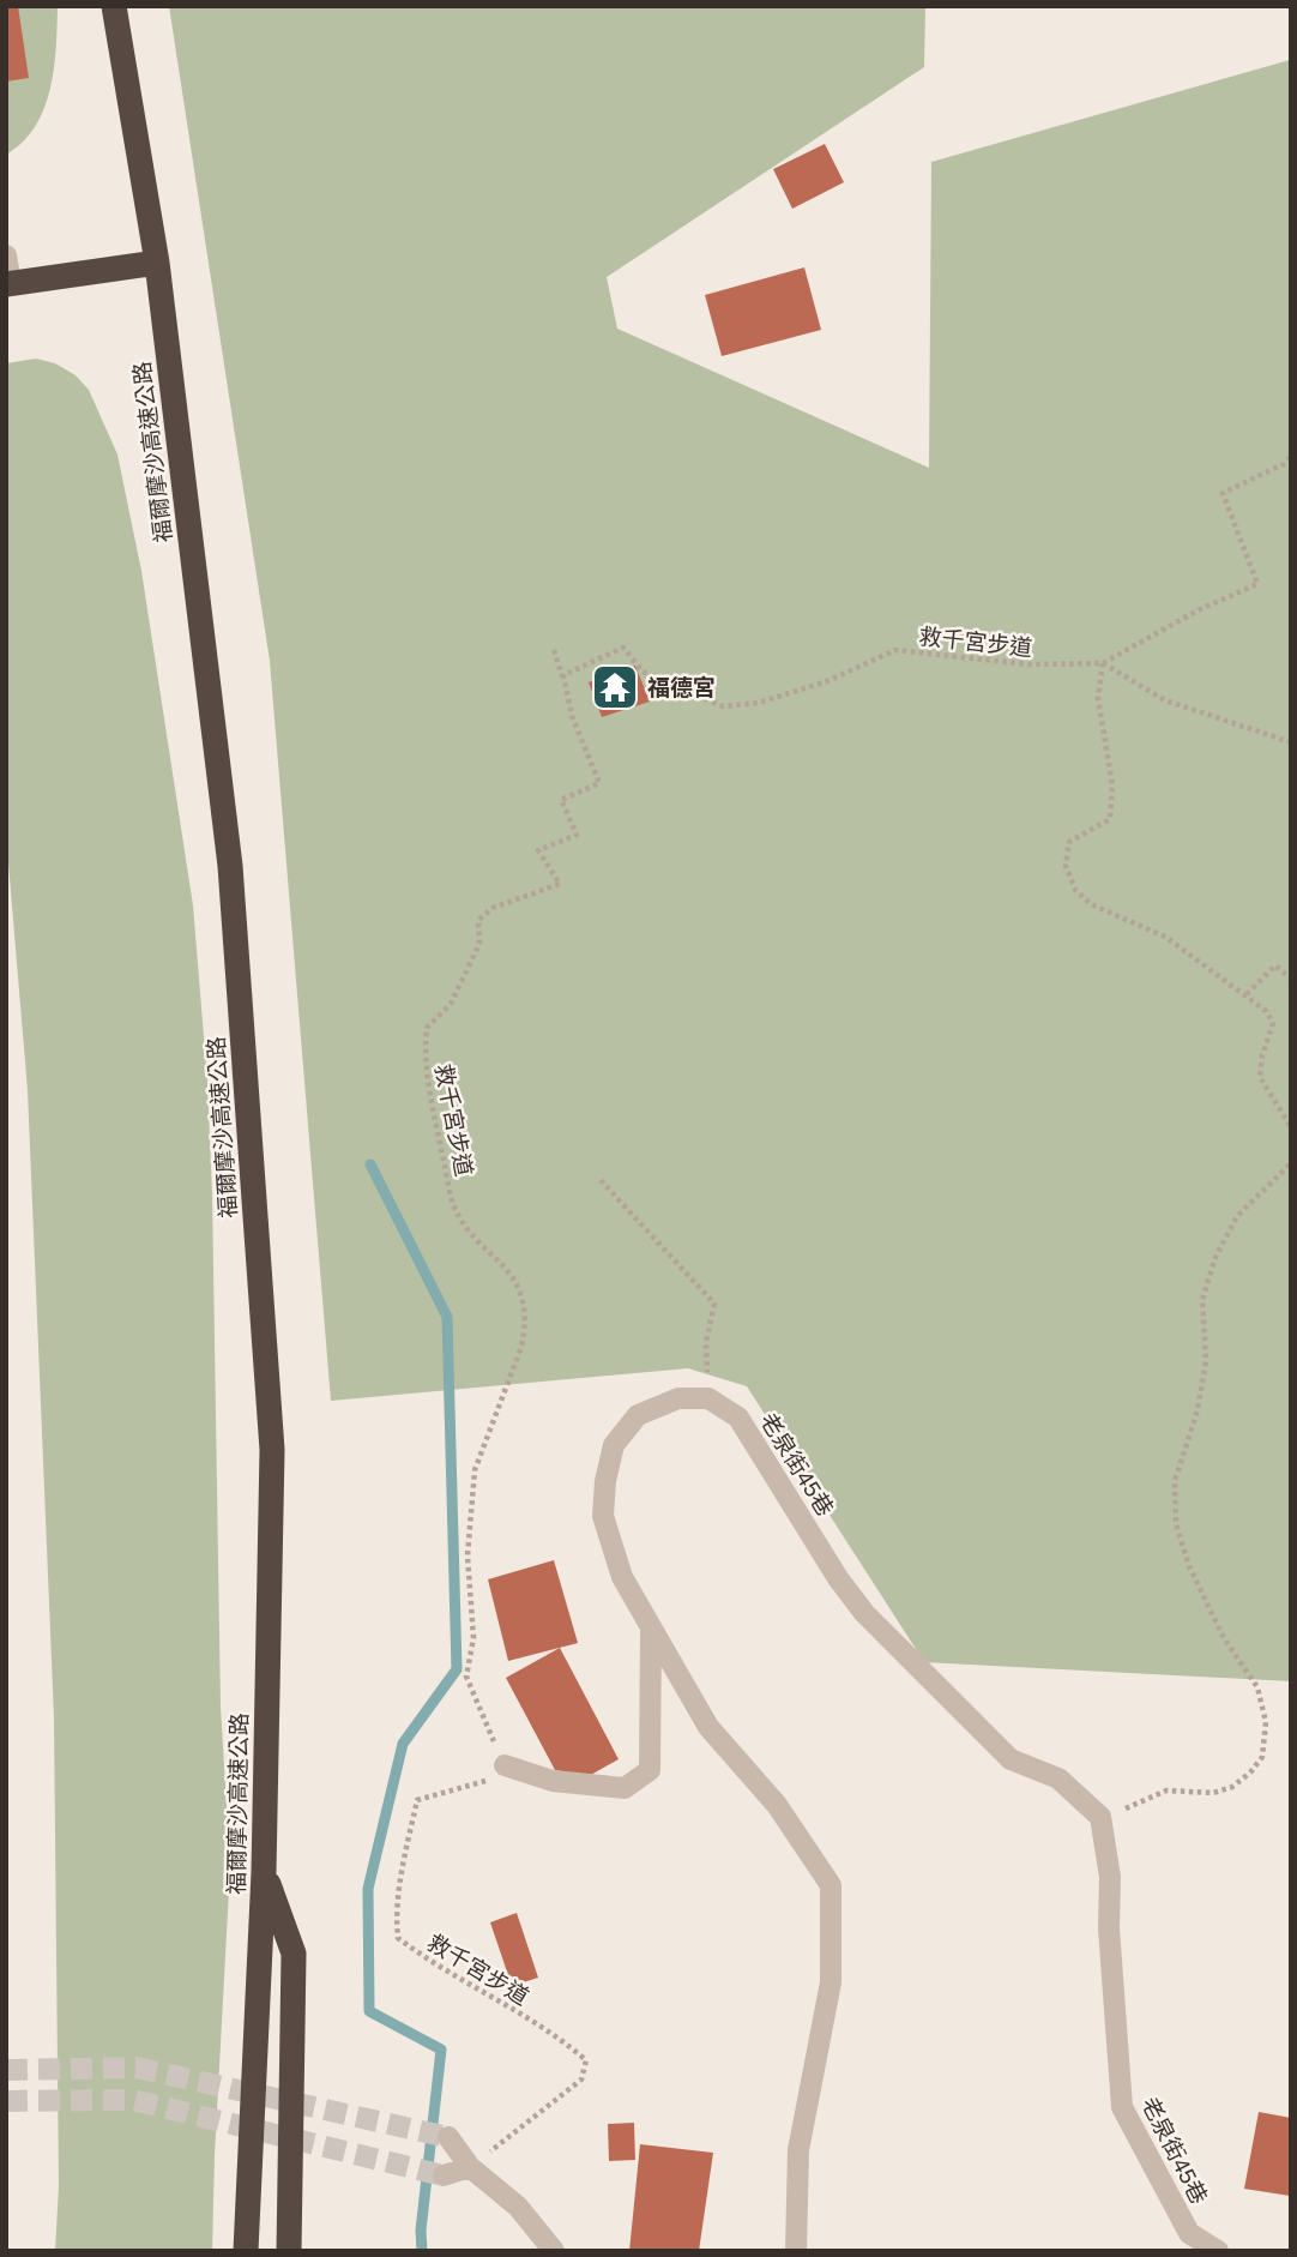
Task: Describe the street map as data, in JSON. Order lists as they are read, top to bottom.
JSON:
{
  "streets": {
    "highway": ["福爾摩沙高速公路"],
    "street": ["老泉街45巷"],
    "path": ["救千宮步道"]
  },
  "places": {
    "temple": ["福德宮"]
  }
}
